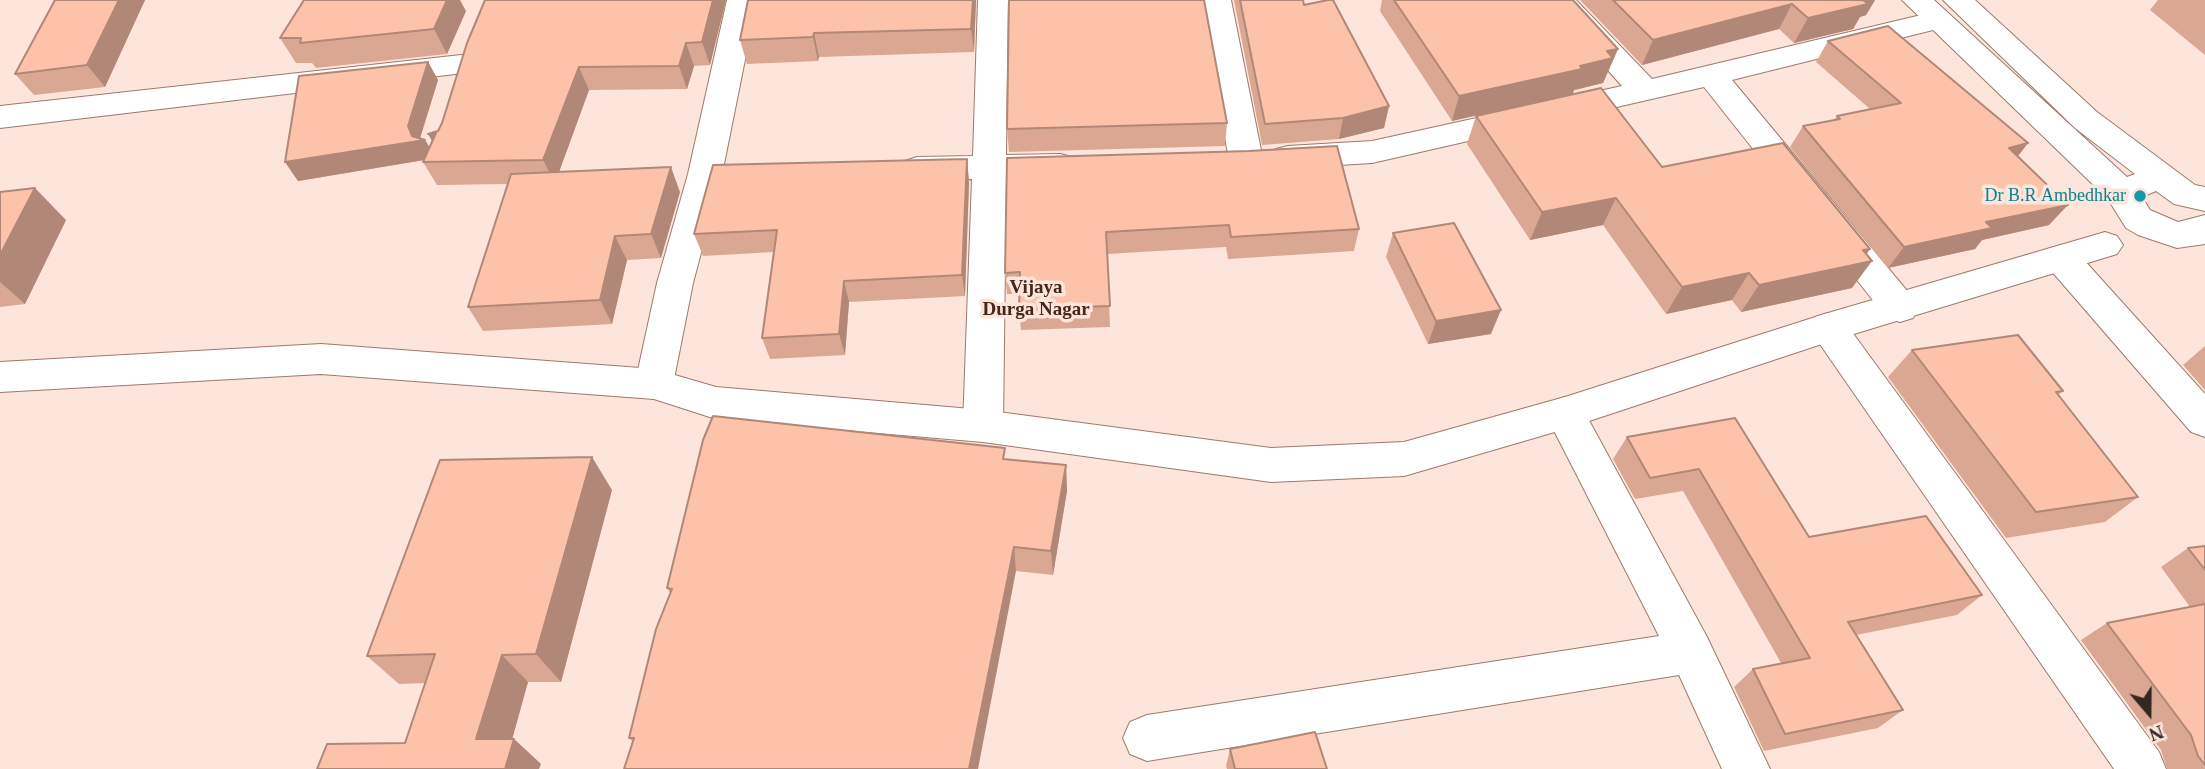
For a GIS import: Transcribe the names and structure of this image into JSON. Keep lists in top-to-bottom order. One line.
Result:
{"districts":["Vijaya Durga Nagar"],"places":["Dr B.R Ambedhkar"],"north":"bottom"}
